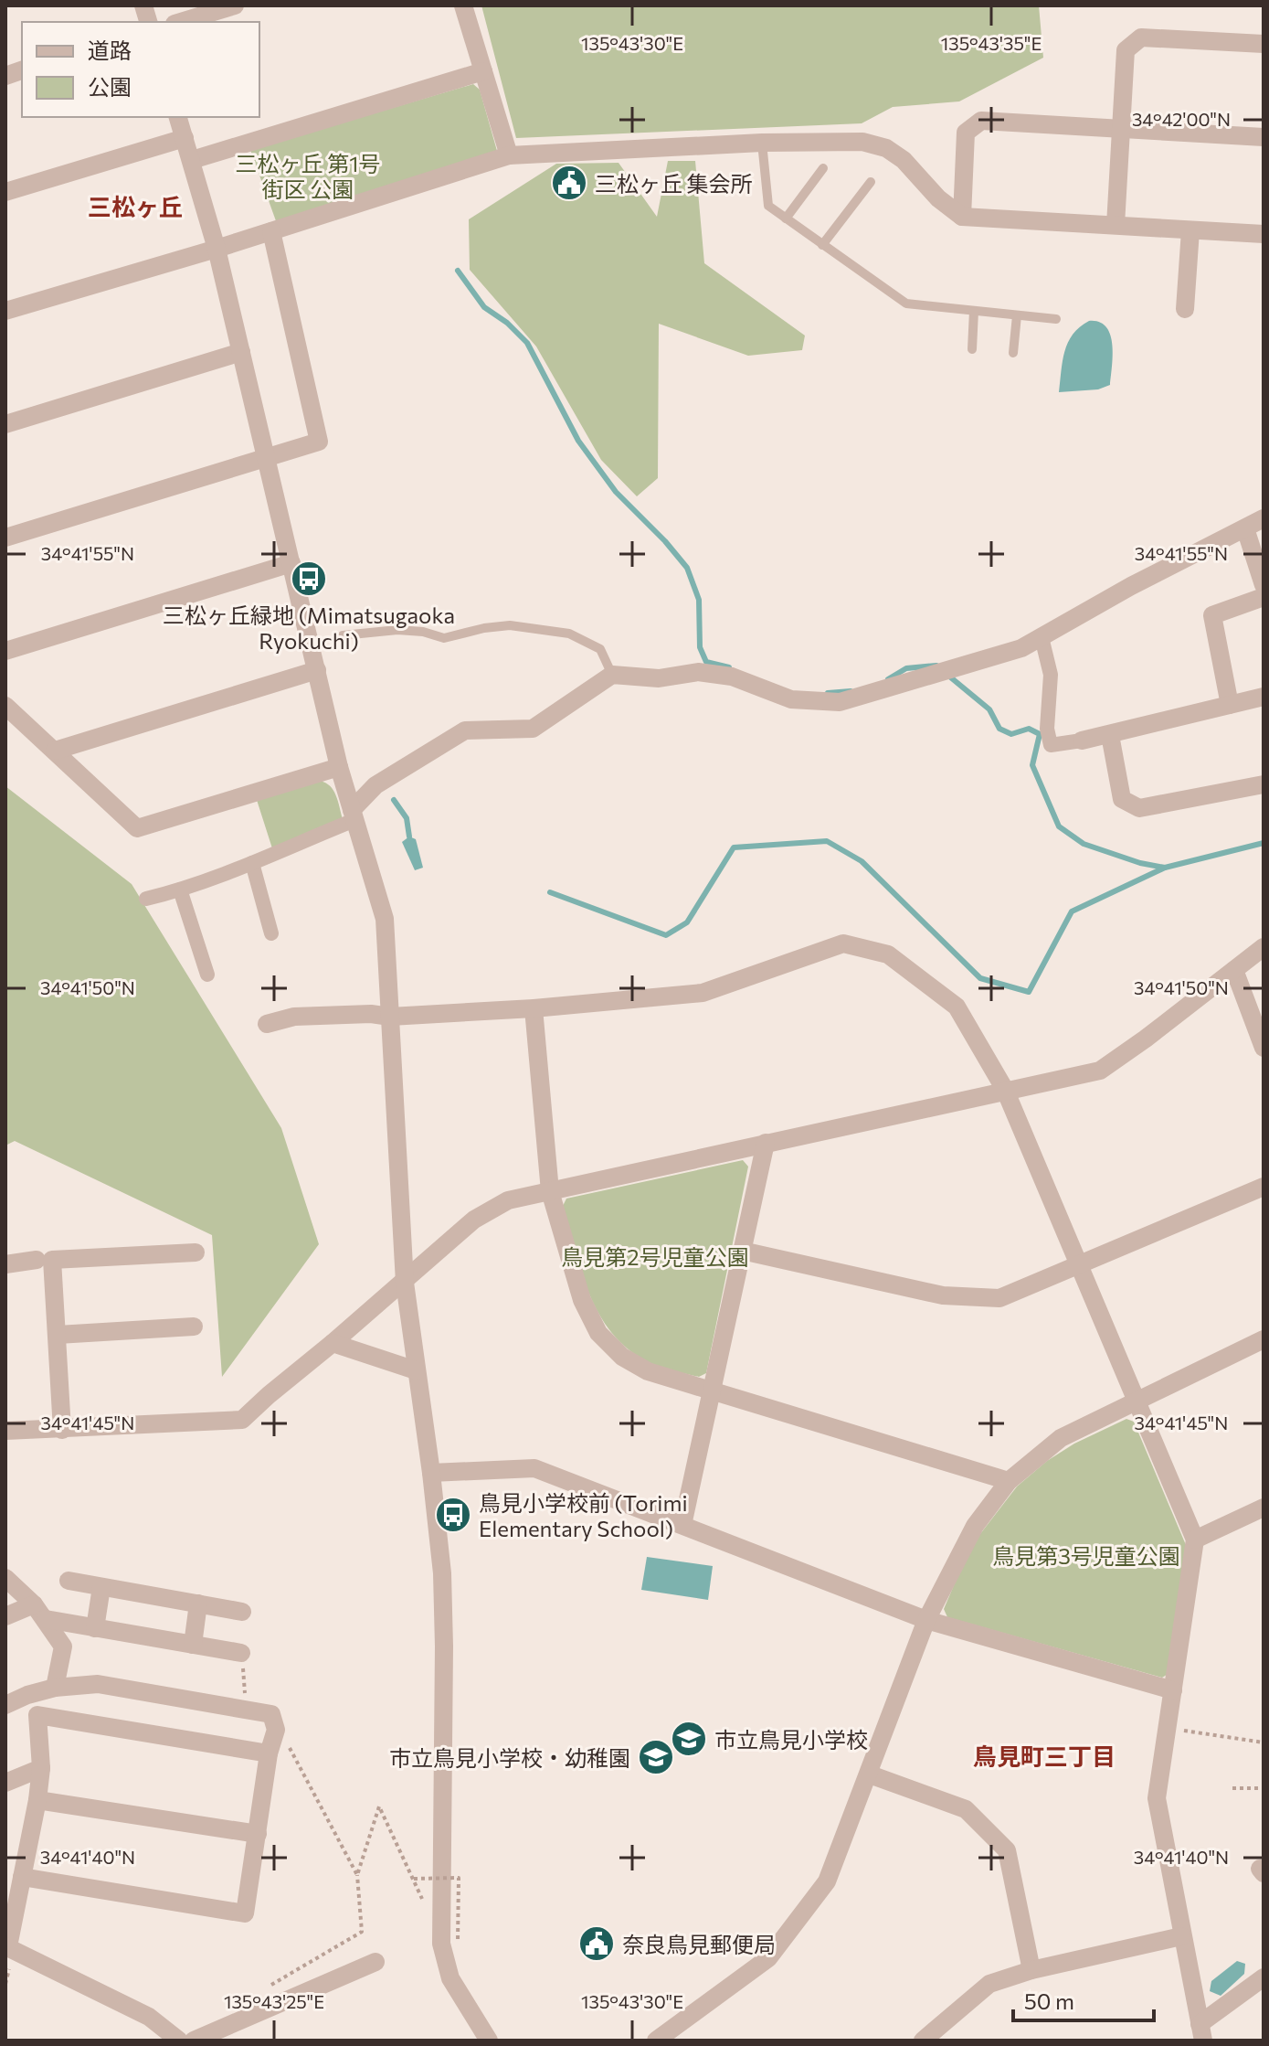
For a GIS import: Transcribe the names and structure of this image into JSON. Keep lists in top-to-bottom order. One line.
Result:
{"districts":["三松ヶ丘","鳥見町三丁目"],"parks":["三松ヶ丘 第1号 街区 公園","鳥見第2号児童公園","鳥見第3号児童公園"],"places":{"public building":["三松ヶ丘 集会所","奈良鳥見郵便局"],"bus stop":["三松ヶ丘緑地 (Mimatsugaoka Ryokuchi)","鳥見小学校前 (Torimi Elementary School)"],"school or university":["市立鳥見小学校","市立鳥見小学校・幼稚園"]},"legend":["道路","公園"],"scale_bar":"50 m","coordinates":["135°43'30\"E","135°43'35\"E","34°42'00\"N","34°41'55\"N","34°41'50\"N","34°41'45\"N","34°41'40\"N","135°43'25\"E"]}
